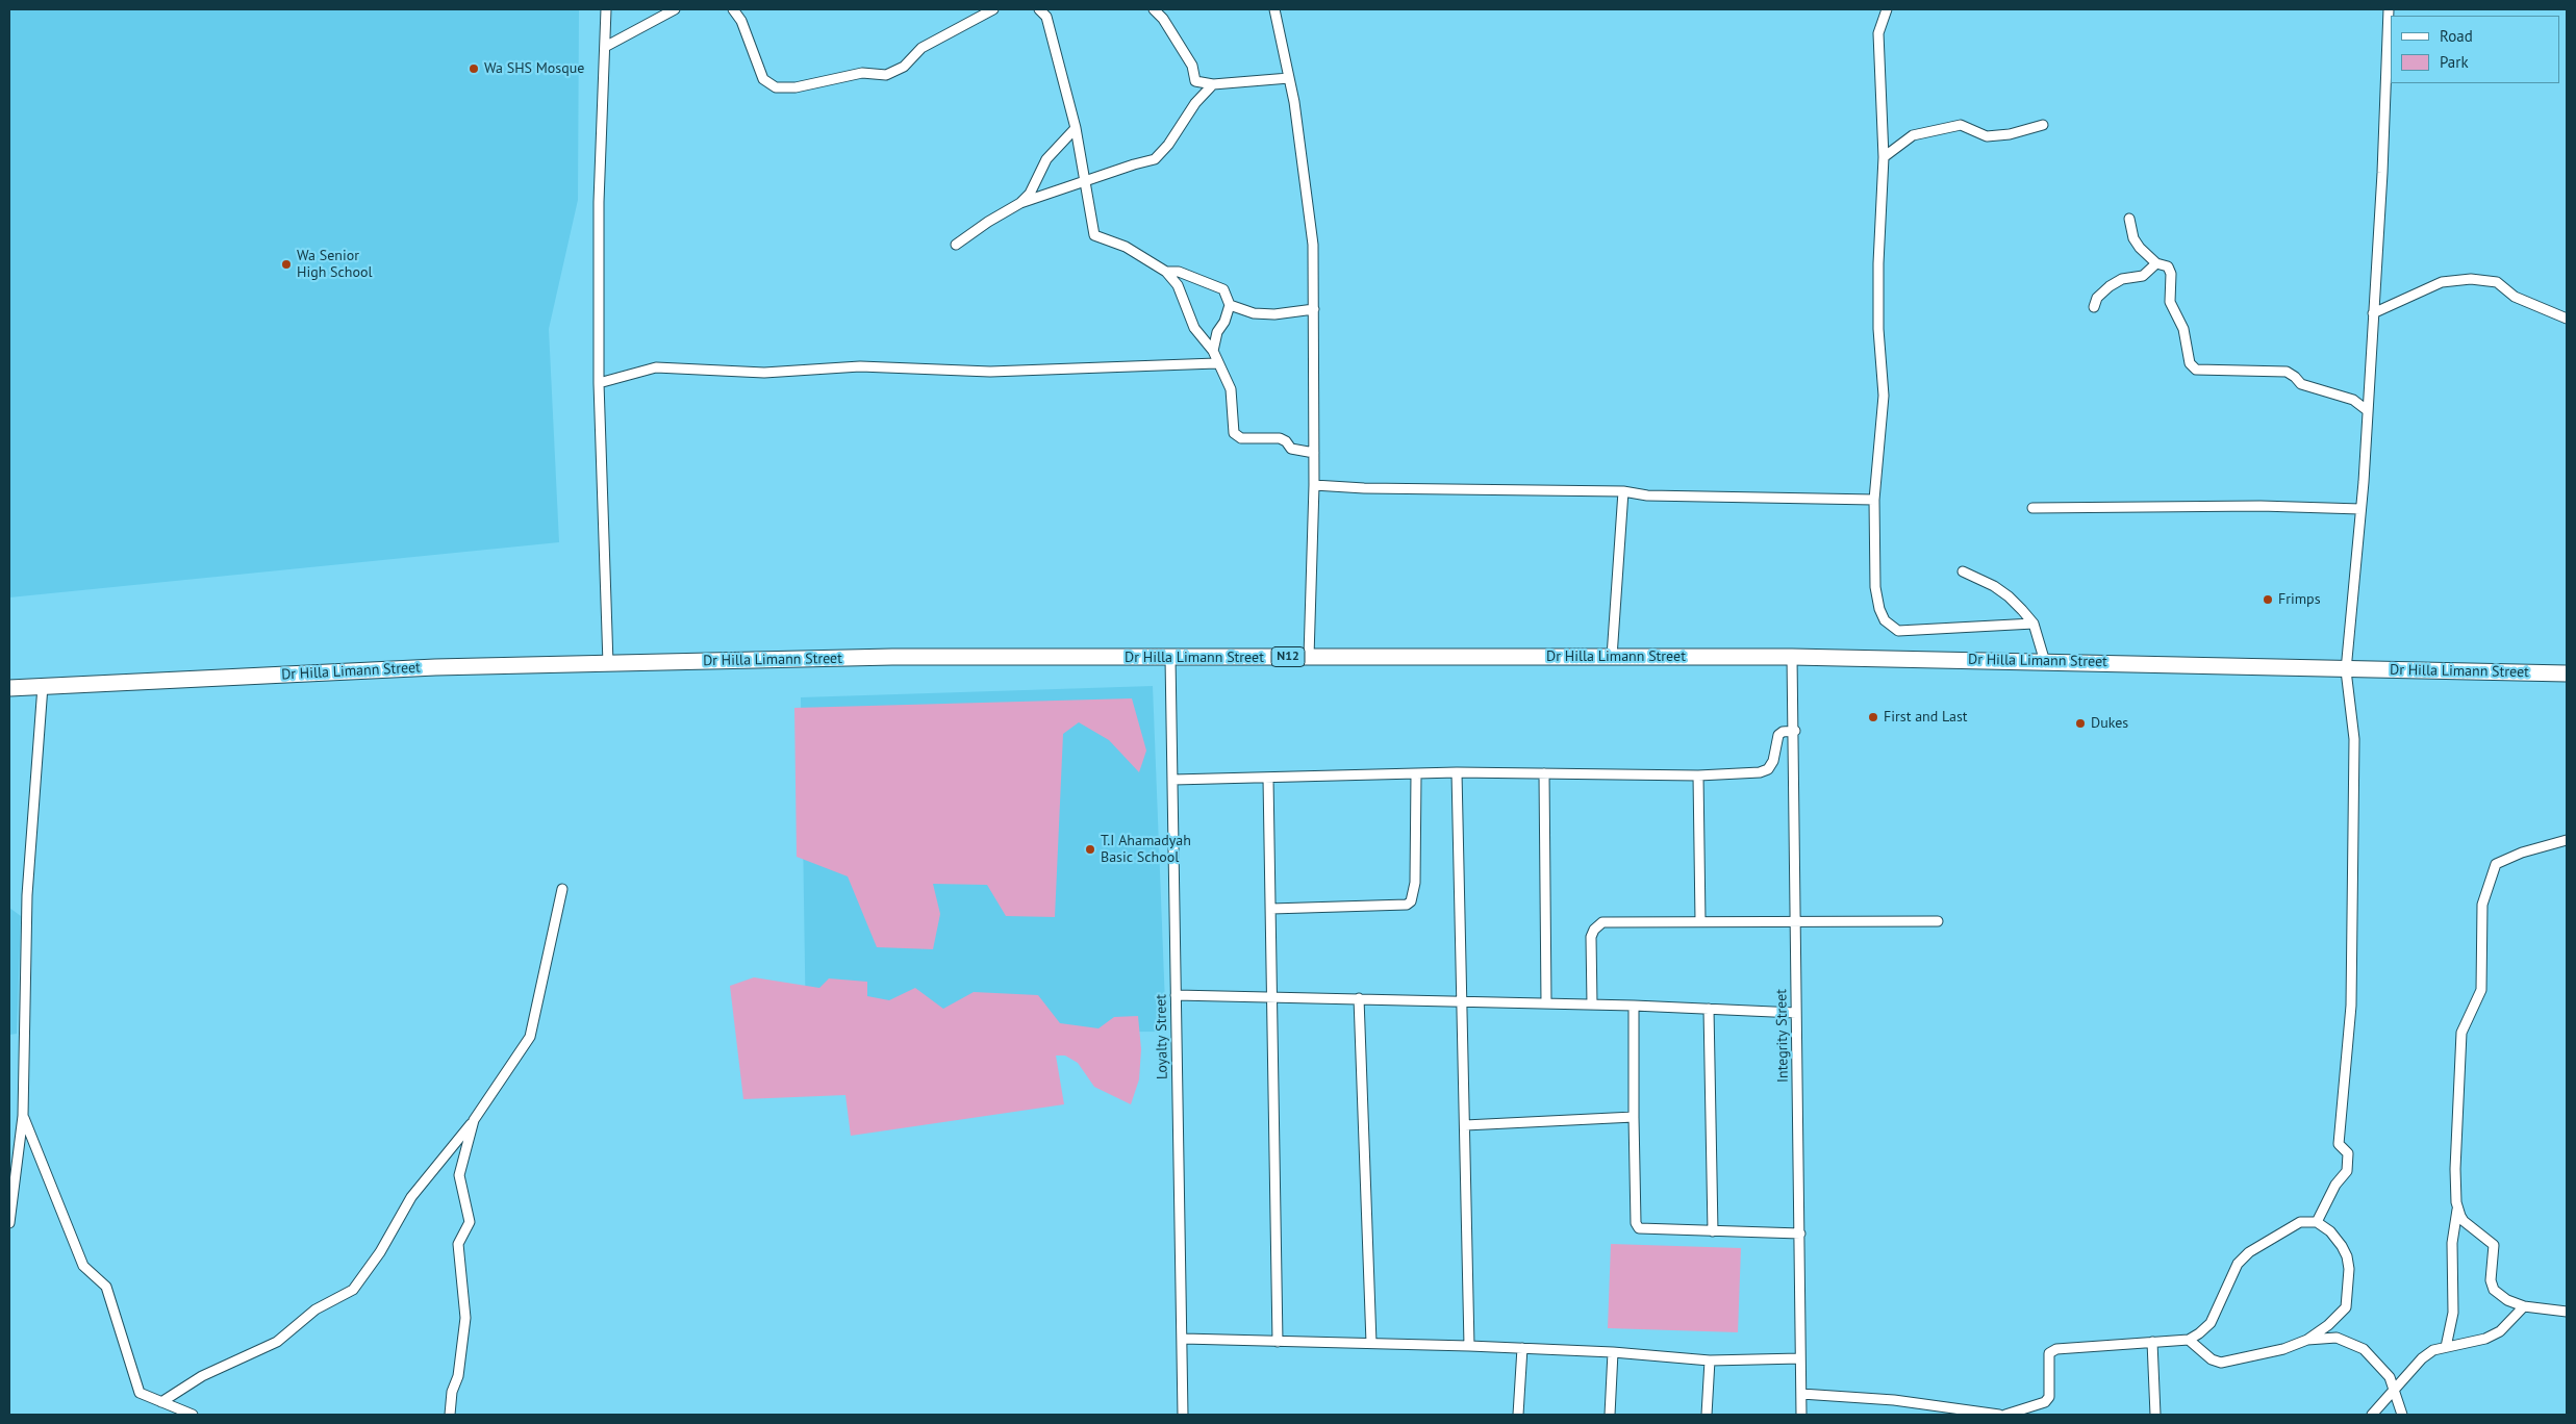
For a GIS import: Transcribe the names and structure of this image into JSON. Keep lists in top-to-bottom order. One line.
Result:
{"streets":{"highway":["N12","Dr Hilla Limann Street"],"street":["Integrity Street","Loyalty Street"]},"crossings":[["Dr Hilla Limann Street","Integrity Street"],["Dr Hilla Limann Street","Loyalty Street"]],"places":["Wa SHS Mosque","Wa Senior High School","Frimps","First and Last","Dukes","T.I Ahamadyah Basic School"],"legend":["Road","Park"]}
